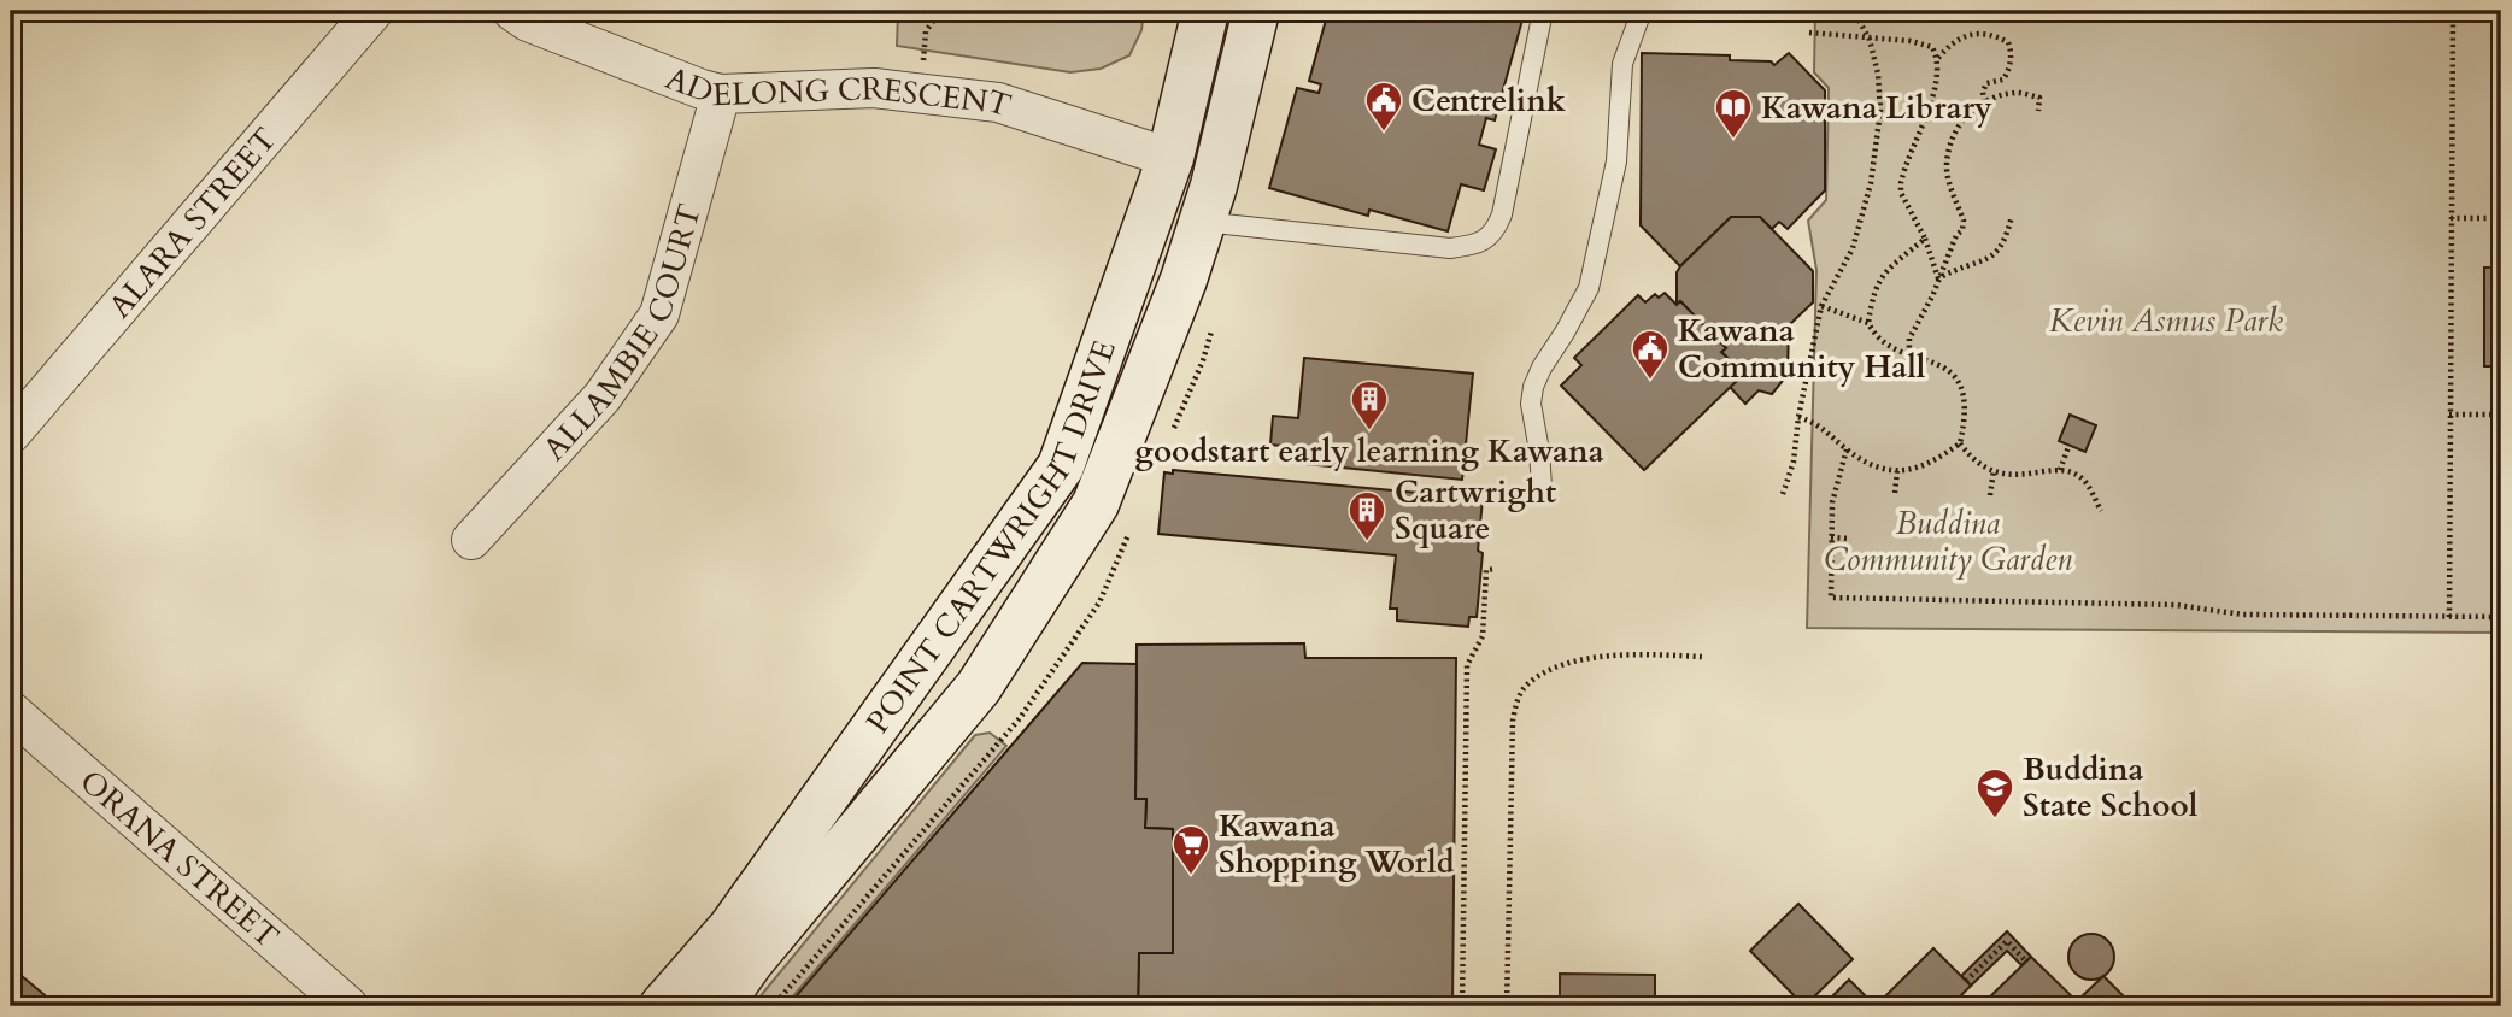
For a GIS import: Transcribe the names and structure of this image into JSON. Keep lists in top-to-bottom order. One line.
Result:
{"streets":{"main road":["POINT CARTWRIGHT DRIVE"],"street":["ADELONG CRESCENT","ALARA STREET","ALLAMBIE COURT","ORANA STREET"]},"crossings":[["ADELONG CRESCENT","ALLAMBIE COURT"],["ADELONG CRESCENT","POINT CARTWRIGHT DRIVE"]],"parks":["Kevin Asmus Park","Buddina Community Garden"],"places":{"public building":["Centrelink","Kawana Community Hall"],"library":["Kawana Library"],"building":["goodstart early learning Kawana","Cartwright Square"],"school or university":["Buddina State School"],"supermarket":["Kawana Shopping World"]}}
